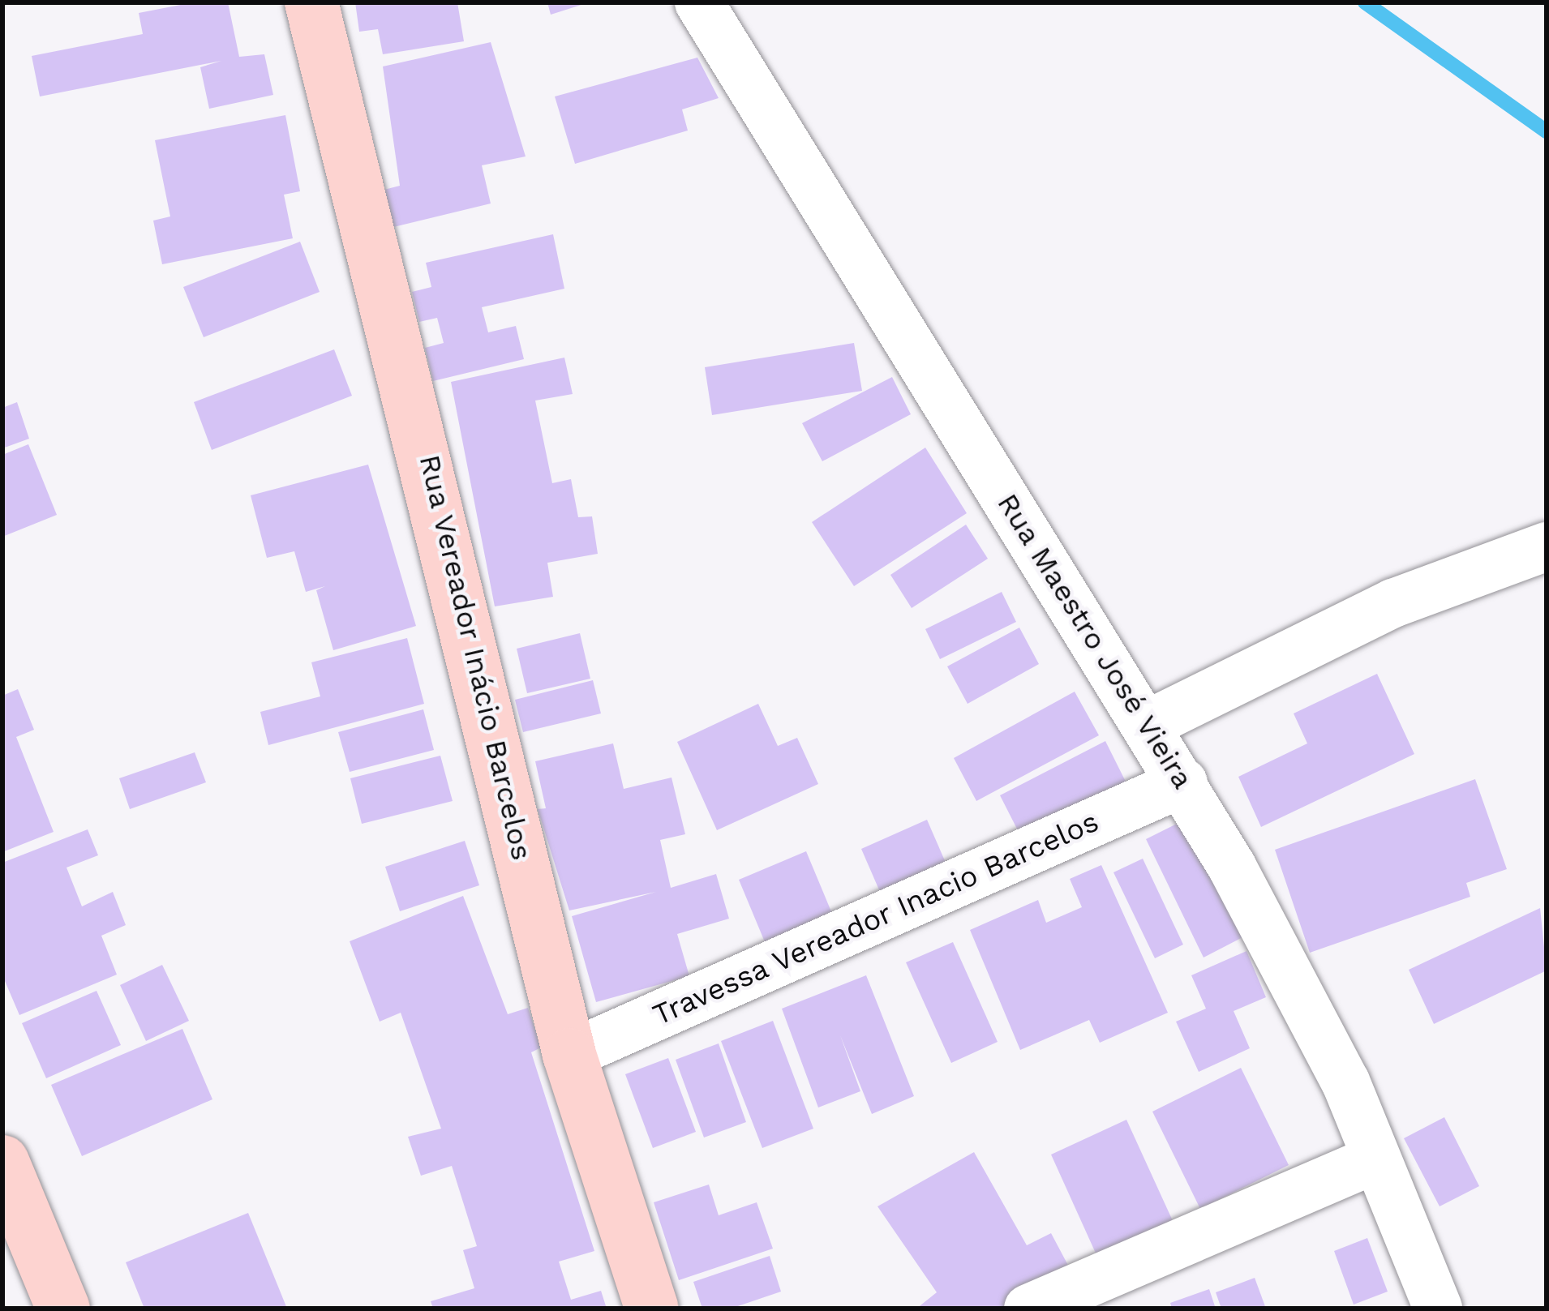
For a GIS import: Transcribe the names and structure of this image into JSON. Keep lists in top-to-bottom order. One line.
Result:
{"streets":{"street":["Rua Maestro José Vieira","Rua Vereador Inácio Barcelos","Travessa Vereador Inacio Barcelos"]},"crossings":[["Rua Maestro José Vieira","Travessa Vereador Inacio Barcelos"],["Rua Vereador Inácio Barcelos","Travessa Vereador Inacio Barcelos"]]}
